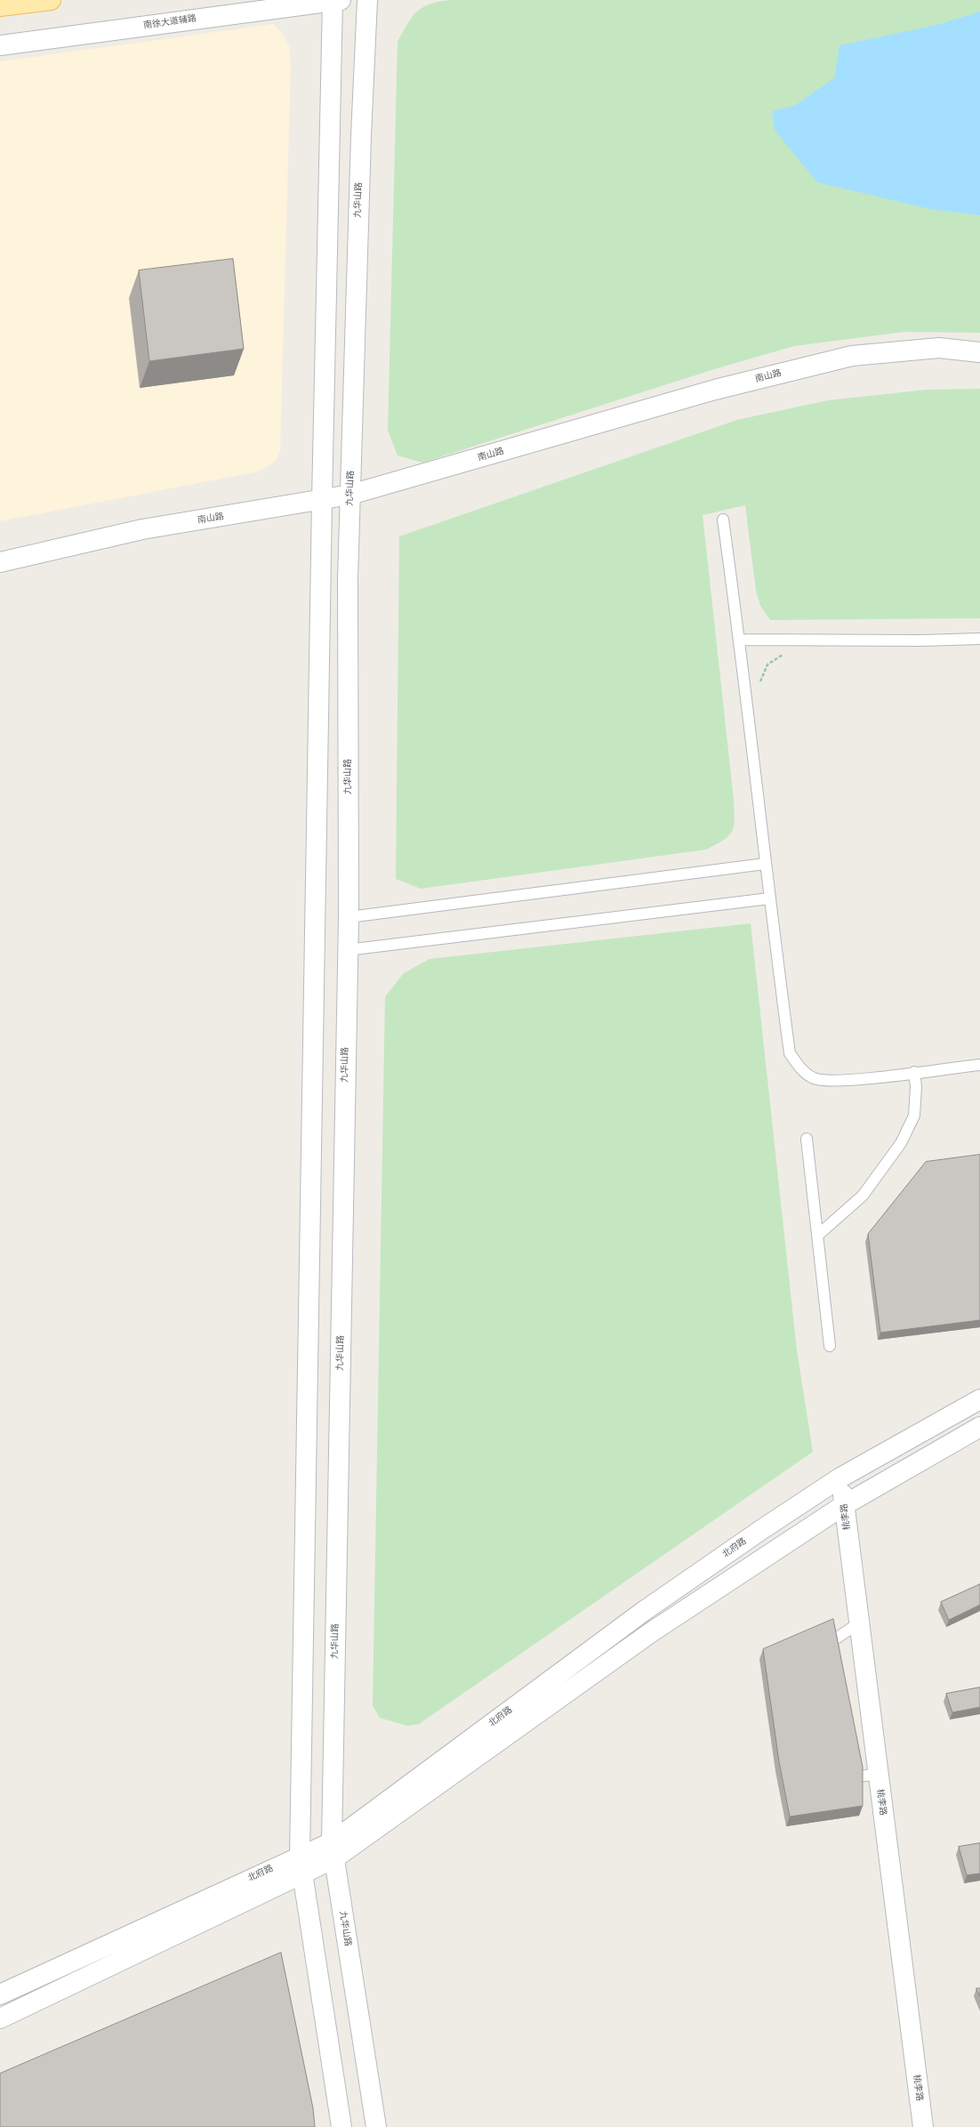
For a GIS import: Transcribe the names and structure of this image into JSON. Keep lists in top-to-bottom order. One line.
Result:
{"streets":{"main road":["南徐大道辅路","九华山路","南山路","桃李路","北府路"]},"crossings":[["九华山路","南山路"],["九华山路","北府路"],["桃李路","北府路"]]}
